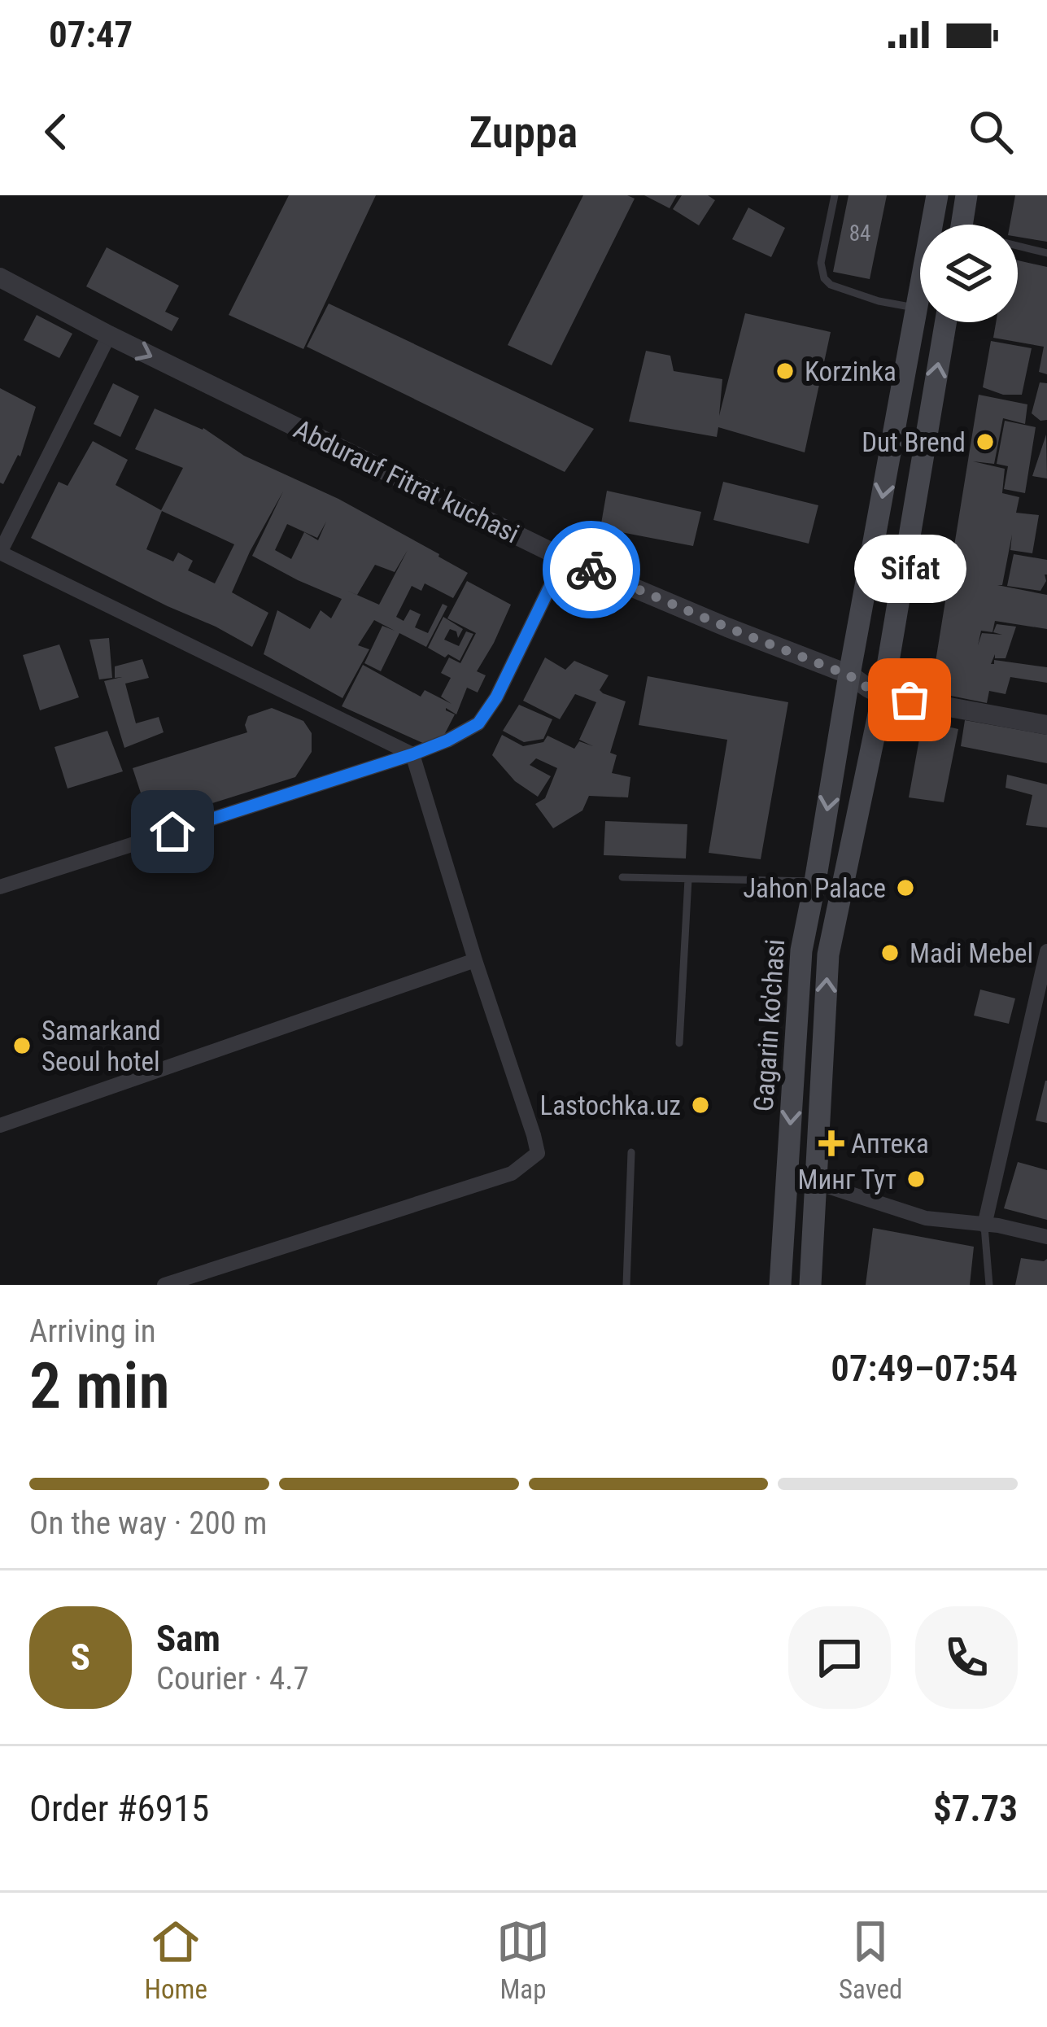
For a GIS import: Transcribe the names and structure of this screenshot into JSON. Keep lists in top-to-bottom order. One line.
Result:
{"streets":{"main road":["Gagarin ko'chasi"],"street":["Abdurauf Fitrat kuchasi"]},"crossings":[["Abdurauf Fitrat kuchasi","Gagarin ko'chasi"]],"one_way":["Abdurauf Fitrat kuchasi"],"places":{"other":["Korzinka","Dut Brend","Sifat","Jahon Palace","Madi Mebel","Samarkand Seoul hotel","Lastochka.uz","Минг Тут"],"health":["Аптека"]},"house_numbers":["84"],"page":{"status":"07:47","header":"Zuppa","bubble":"Sifat","heading":["2 min","Arriving in","07:49–07:54"],"panel":["Sam","Courier · 4.7","Order #6915","$7.73"],"bar":"On the way · 200 m","round":"S","tabs":["Home","Map","Saved"]}}
